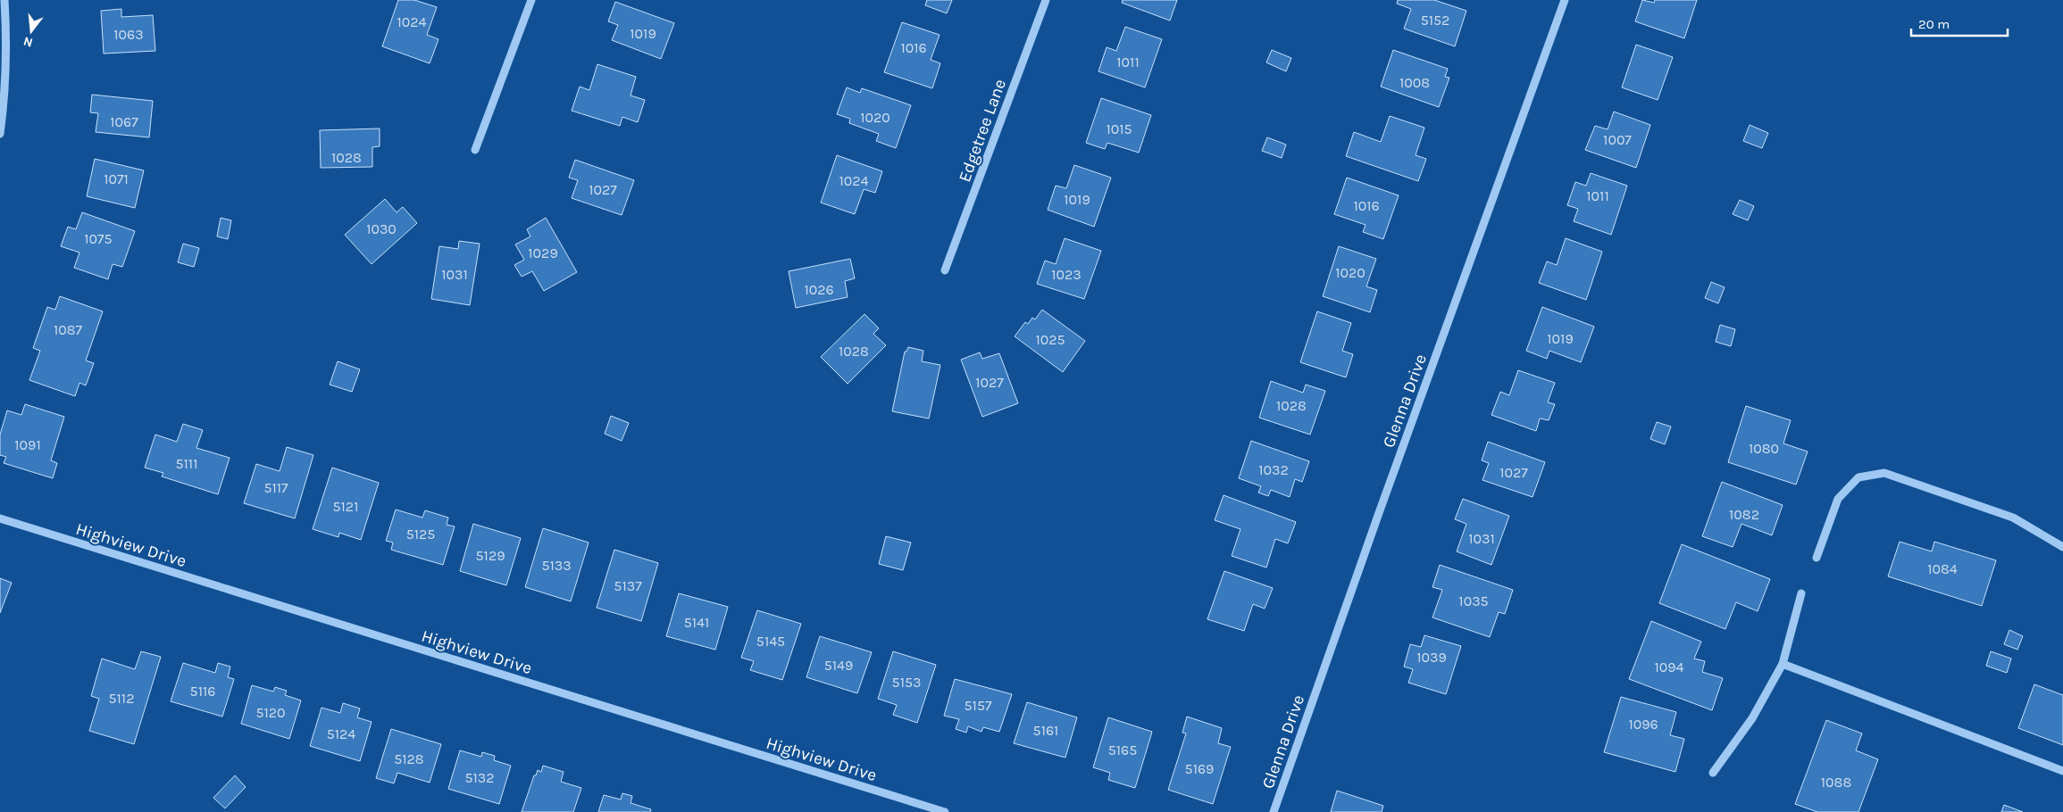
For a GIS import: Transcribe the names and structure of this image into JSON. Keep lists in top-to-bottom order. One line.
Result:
{"streets":{"street":["Edgetree Lane","Glenna Drive","Highview Drive"]},"house_numbers":["5152","1024","1019","1063","1016","1011","1008","1020","1067","1015","1007","1028","1071","1024","1027","1011","1019","1016","1030","1075","1029","1020","1031","1023","1026","1087","1019","1025","1028","1027","1028","1091","1080","5111","1032","1027","5117","5121","1082","5125","1031","5129","5133","1084","5137","1035","5141","5145","1039","5149","1094","5153","5116","5112","5157","5120","1096","5161","5124","5165","5128","5169","5132","1088"],"scale_bar":"20 m","north":"bottom"}
